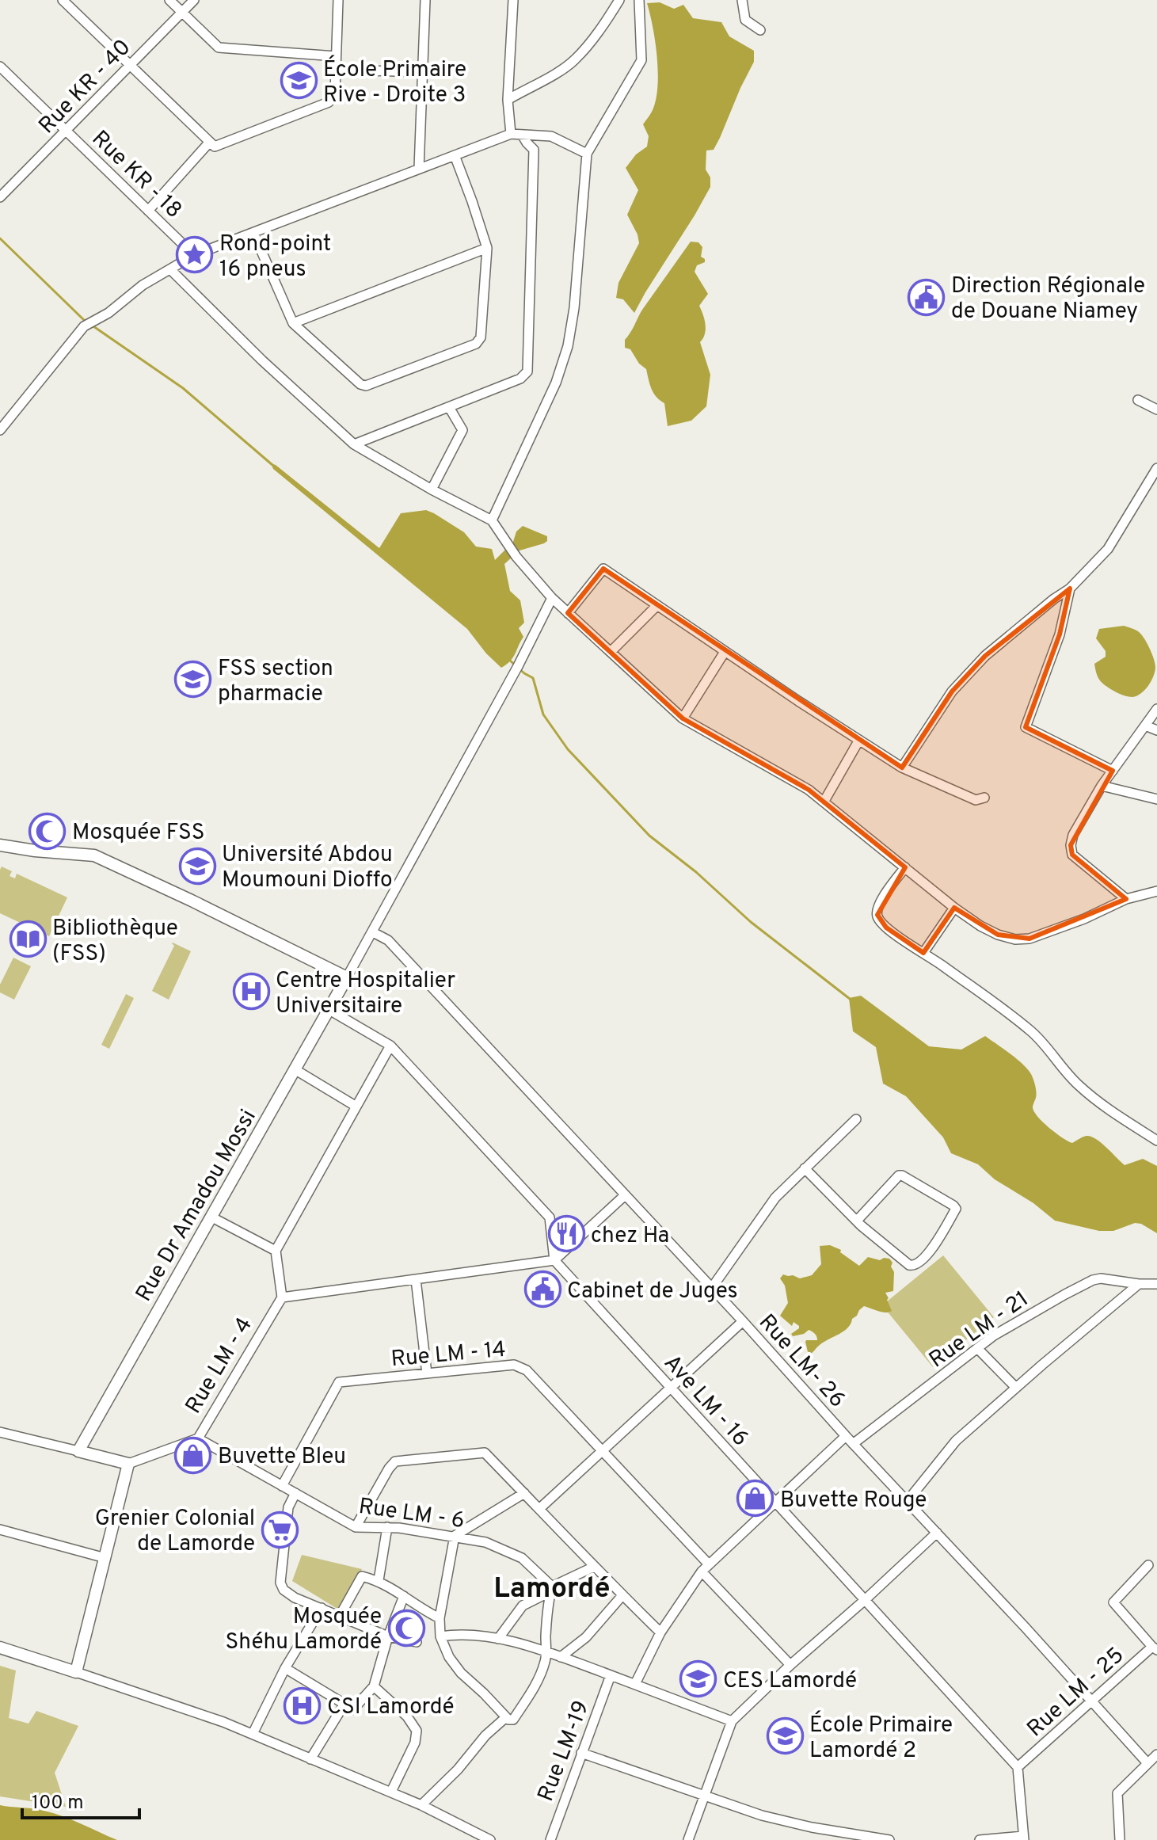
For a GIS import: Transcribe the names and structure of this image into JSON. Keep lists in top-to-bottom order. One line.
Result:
{"streets":{"street":["Rue KR - 40","Rue KR - 18","Rue Dr Amadou Mossi","Rue LM - 21","Rue LM - 14","Rue LM- 26","Rue LM - 4","Ave LM - 16","Rue LM - 6","Rue LM - 25","Rue LM-19"]},"crossings":[["Rue KR - 40","Rue KR - 18"],["Rue LM - 21","Rue LM- 26"],["Rue LM - 14","Rue LM - 6"],["Rue LM- 26","Rue LM - 25"],["Rue LM - 4","Rue LM - 6"],["Ave LM - 16","Rue LM - 25"]],"districts":["Lamordé"],"places":{"school or university":["École Primaire Rive - Droite 3","FSS section pharmacie","Université Abdou Moumouni Dioffo","CES Lamordé","École Primaire Lamordé 2"],"place":["Rond-point 16 pneus"],"public building":["Direction Régionale de Douane Niamey","Cabinet de Juges"],"mosque":["Mosquée FSS","Mosquée Shéhu Lamordé"],"library":["Bibliothèque (FSS)"],"hospital":["Centre Hospitalier Universitaire","CSI Lamordé"],"restaurant":["chez Ha"],"shop":["Buvette Bleu","Buvette Rouge"],"supermarket":["Grenier Colonial de Lamorde"]},"scale_bar":"100 m"}
